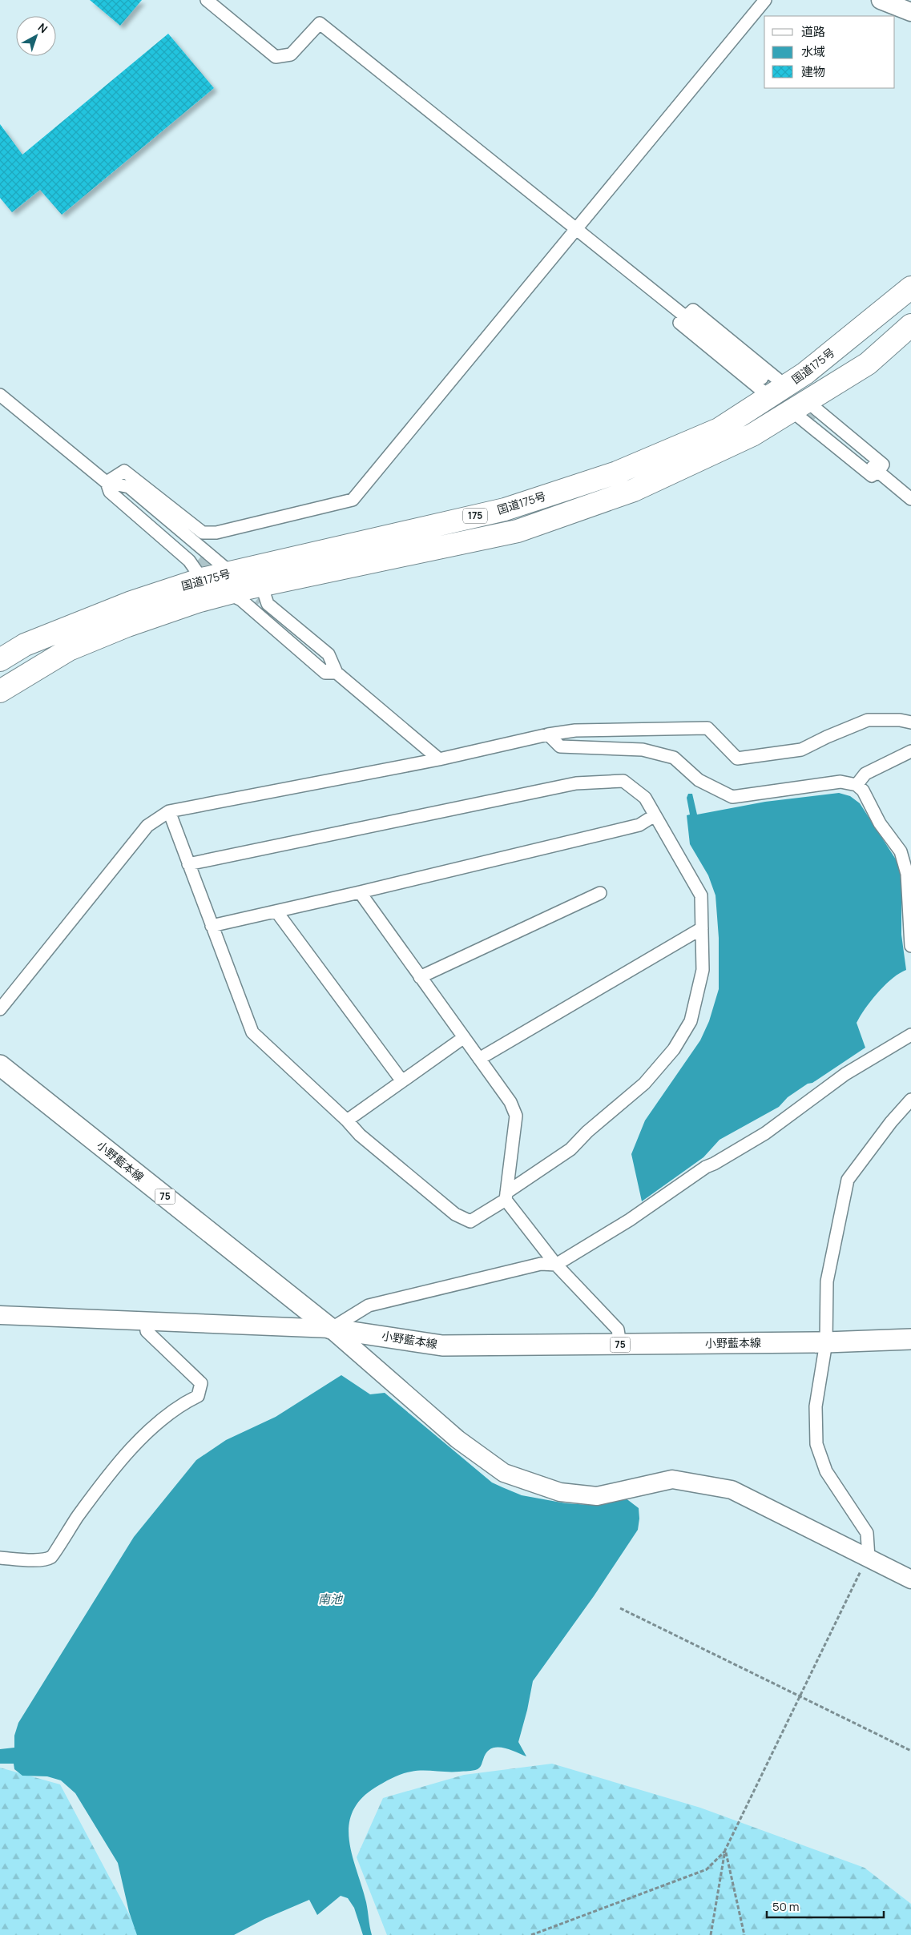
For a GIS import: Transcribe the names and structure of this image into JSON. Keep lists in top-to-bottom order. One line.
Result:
{"streets":{"highway":["国道175号","175"],"main road":["小野藍本線","75"]},"water":["南池"],"legend":["道路","水域","建物"],"scale_bar":"50 m","north":"top right"}
